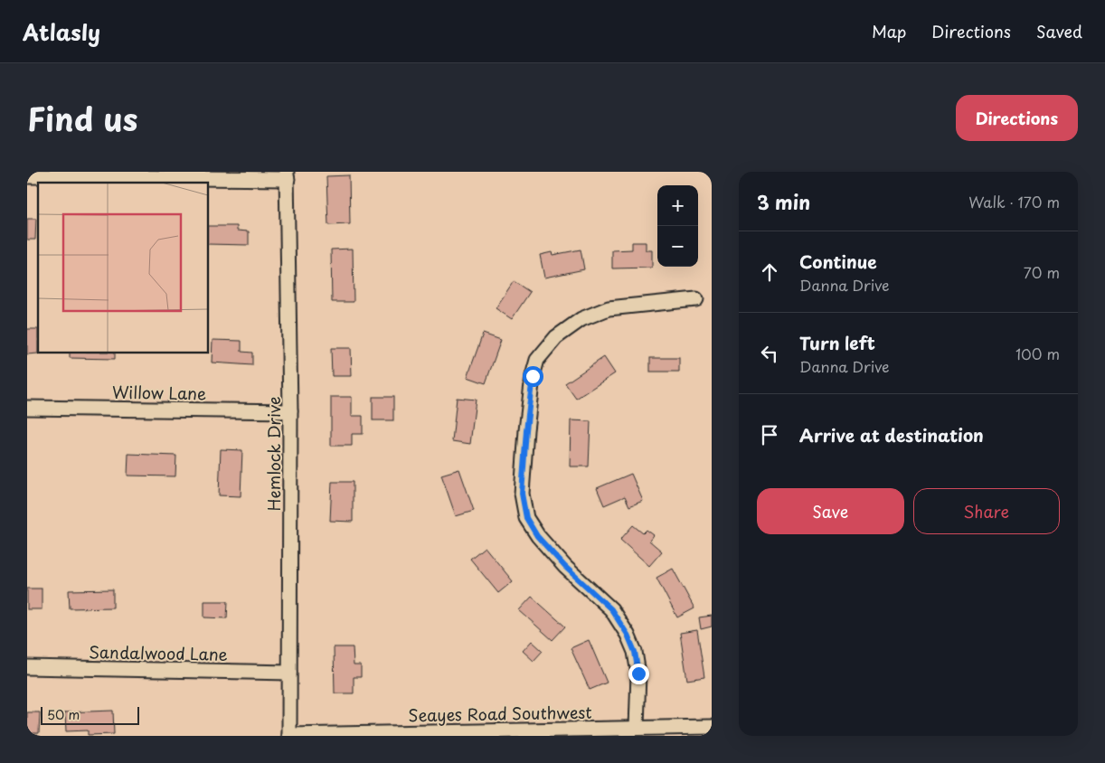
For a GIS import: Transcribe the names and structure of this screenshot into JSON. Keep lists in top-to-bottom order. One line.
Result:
{"streets":{"street":["Willow Lane","Hemlock Drive","Sandalwood Lane","Seayes Road Southwest"]},"crossings":[["Willow Lane","Hemlock Drive"],["Hemlock Drive","Sandalwood Lane"],["Hemlock Drive","Seayes Road Southwest"]],"scale_bar":"50 m","page":{"header":"Atlasly","nav":["Map","Directions","Saved"],"title":"Find us","buttons":["Directions",["Save","Share"]],"heading":["3 min","Walk · 170 m"],"map_buttons":["+","−"],"list":[["Continue","Danna Drive","70 m"],["Turn left","Danna Drive","100 m"],"Arrive at destination"],"scale":"50 m"}}
